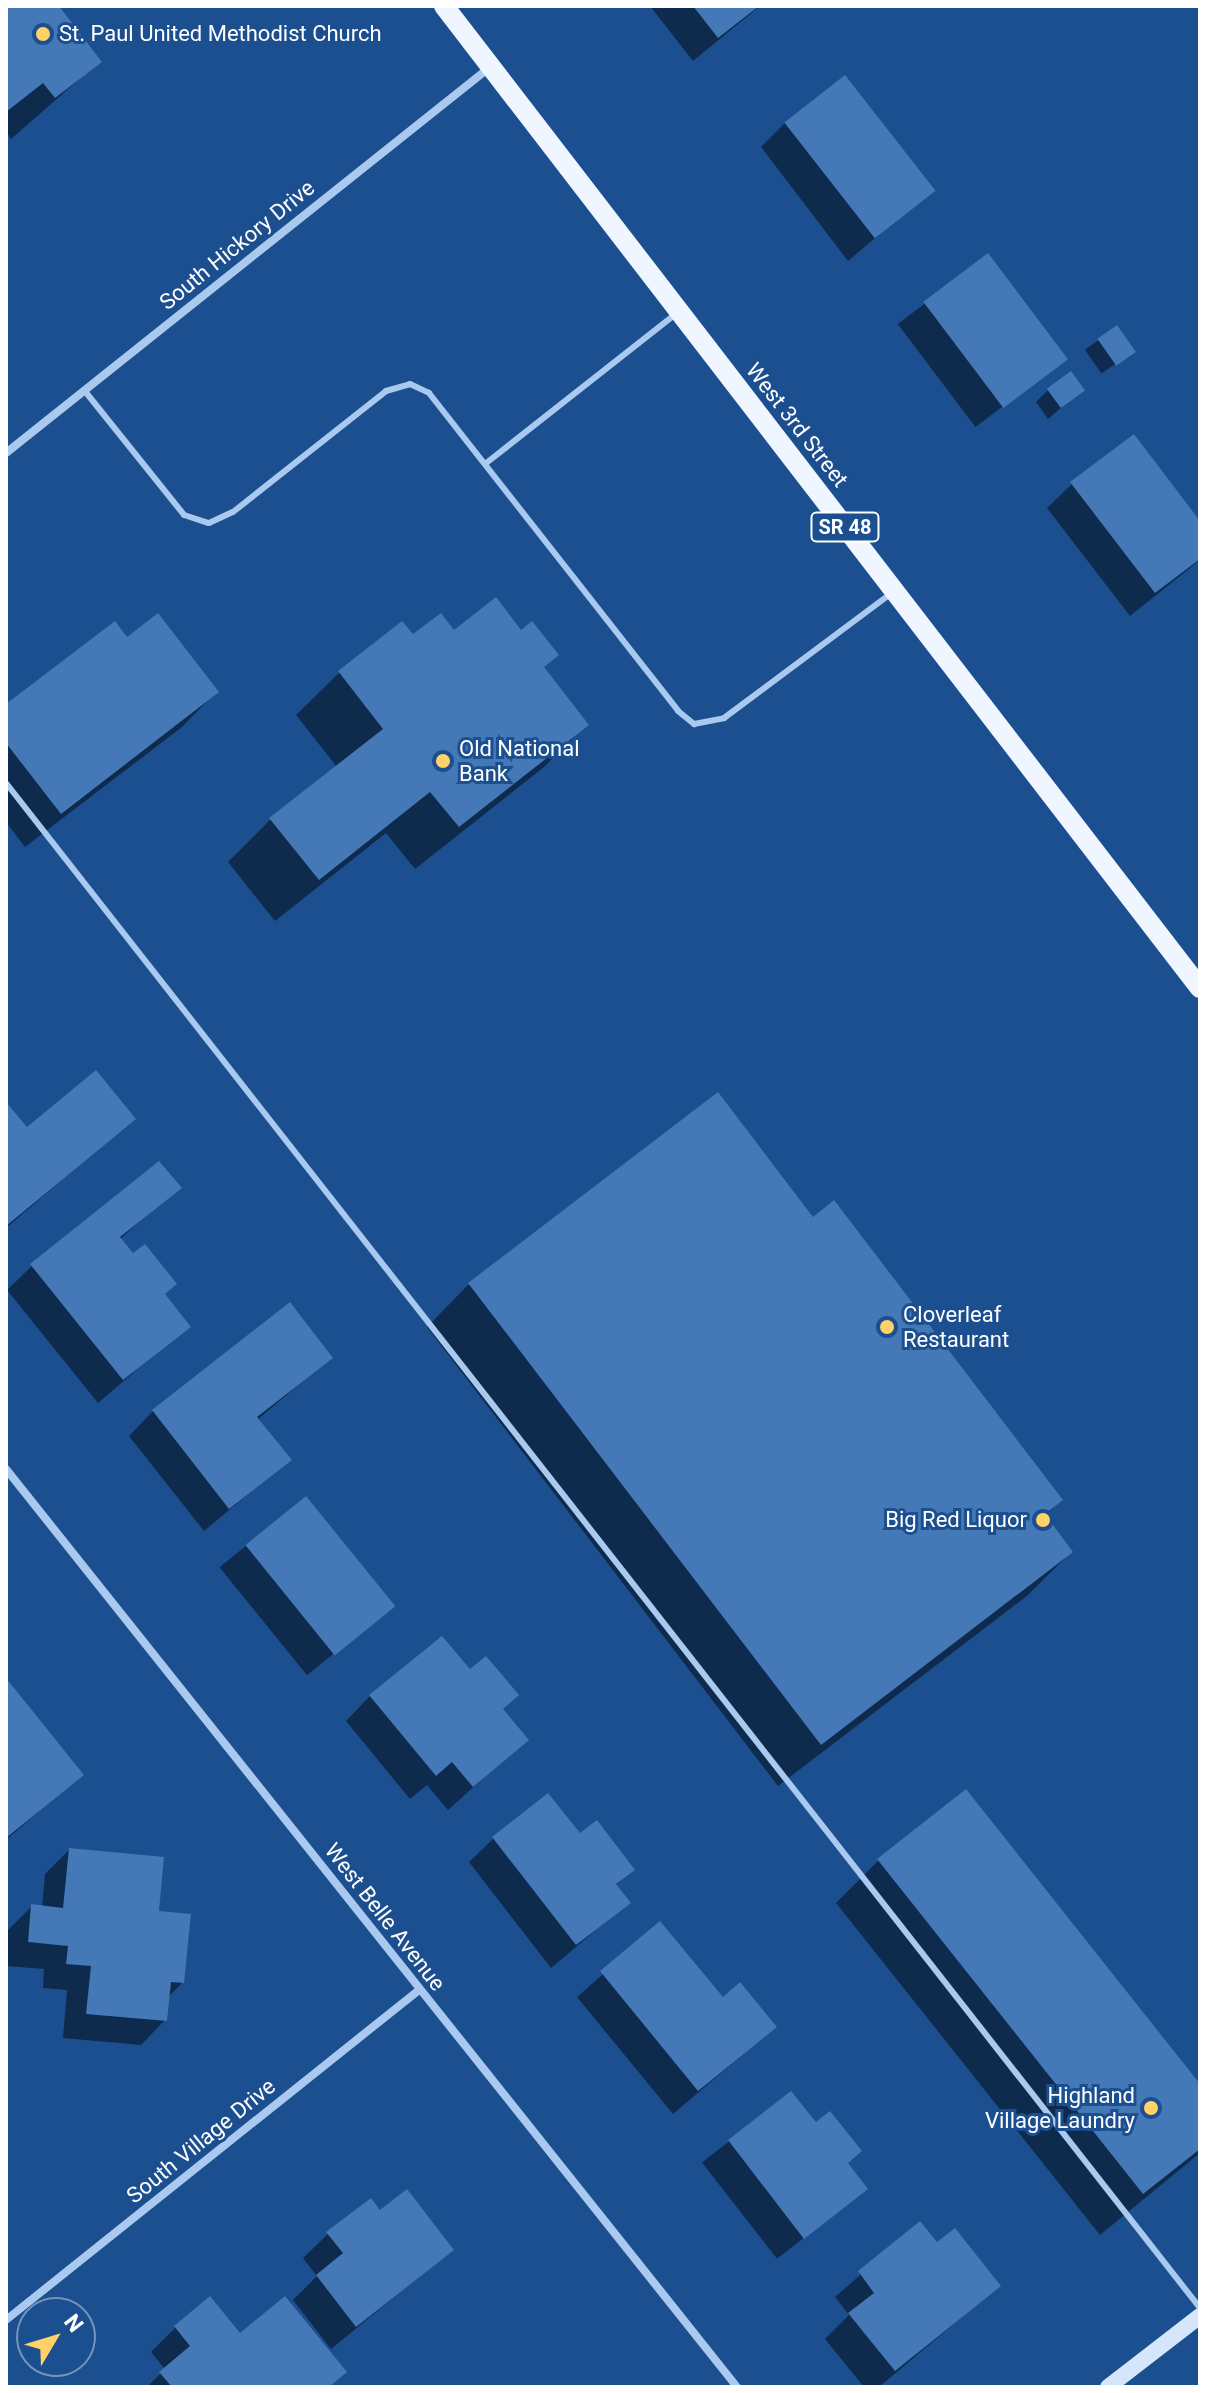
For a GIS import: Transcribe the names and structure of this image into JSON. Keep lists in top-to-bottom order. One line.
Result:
{"streets":{"main road":["West 3rd Street","SR 48"],"street":["South Hickory Drive","West Belle Avenue","South Village Drive"]},"crossings":[["South Hickory Drive","West 3rd Street"],["West Belle Avenue","South Village Drive"]],"places":["St. Paul United Methodist Church","Old National Bank","Cloverleaf Restaurant","Big Red Liquor","Highland Village Laundry"],"north":"top right"}
